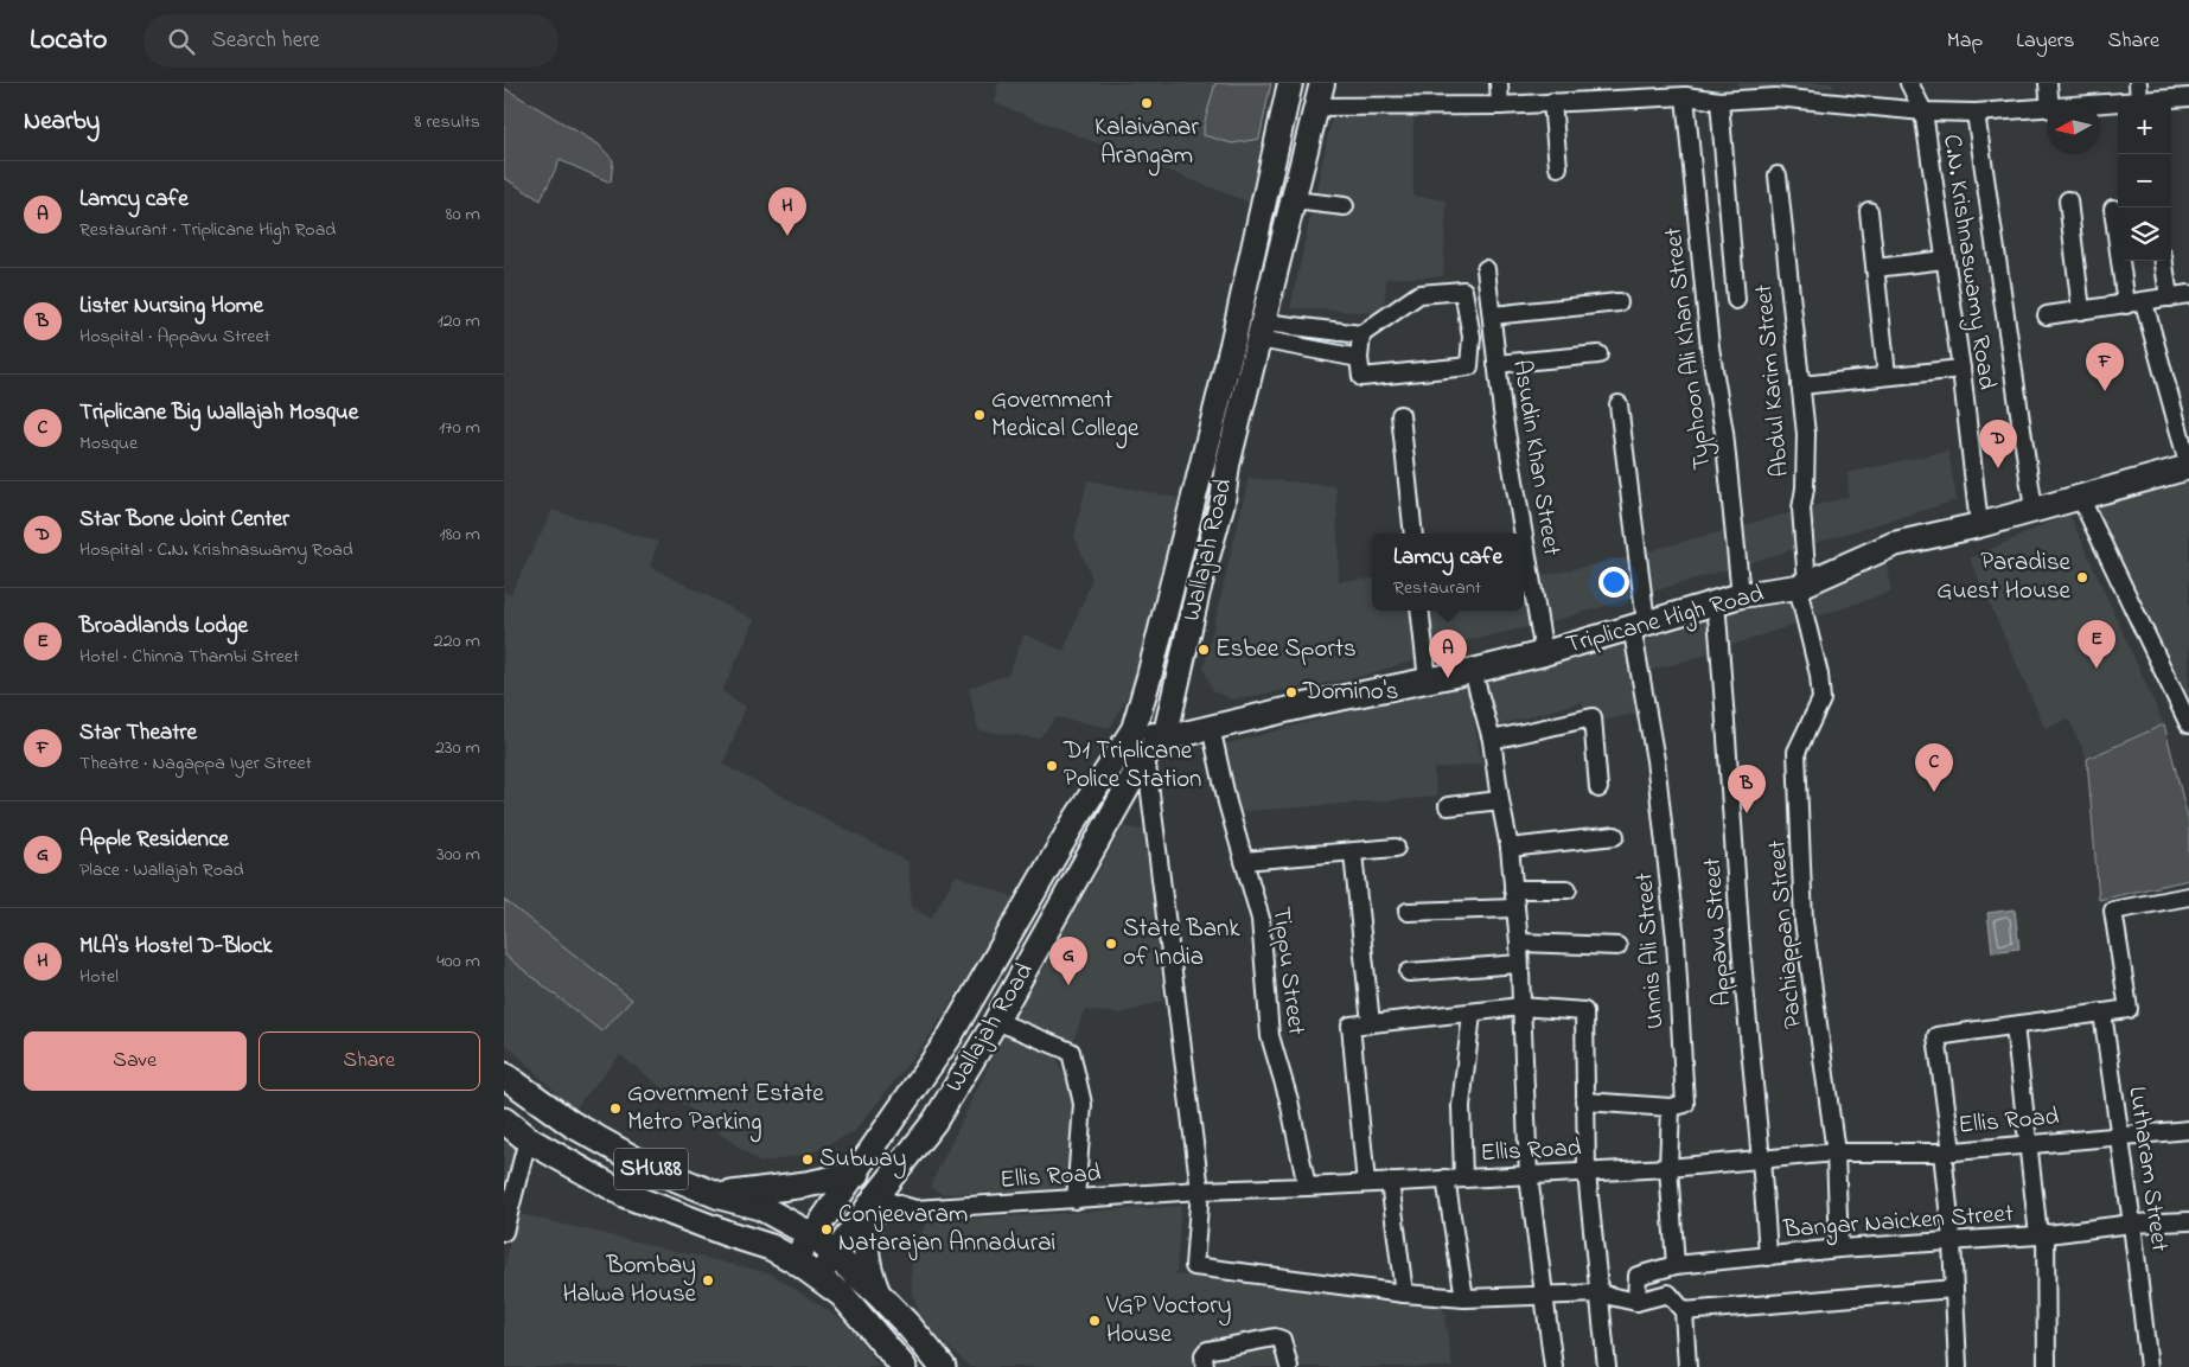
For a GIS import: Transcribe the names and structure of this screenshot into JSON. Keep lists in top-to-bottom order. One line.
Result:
{"streets":{"main road":["Wallajah Road","Triplicane High Road","SHU88"],"street":["C.N. Krishnaswamy Road","Typhoon Ali Khan Street","Abdul Karim Street","Asudin Khan Street","Appavu Street","Pachiappan Street","Unnis Ali Street","Tippu Street","Ellis Road","Lutharam Street","Bangar Naicken Street"]},"crossings":[["C.N. Krishnaswamy Road","Triplicane High Road"],["Typhoon Ali Khan Street","Triplicane High Road"],["Abdul Karim Street","Triplicane High Road"],["Abdul Karim Street","Pachiappan Street"],["Asudin Khan Street","Triplicane High Road"],["Wallajah Road","Triplicane High Road"],["Wallajah Road","Ellis Road"],["Wallajah Road","SHU88"],["Triplicane High Road","Appavu Street"],["Triplicane High Road","Pachiappan Street"],["Triplicane High Road","Unnis Ali Street"],["Triplicane High Road","Tippu Street"],["Appavu Street","Ellis Road"],["Appavu Street","Bangar Naicken Street"],["Pachiappan Street","Ellis Road"],["Pachiappan Street","Bangar Naicken Street"],["Tippu Street","Ellis Road"],["Ellis Road","Lutharam Street"],["Lutharam Street","Bangar Naicken Street"]],"places":["Kalaivanar Arangam","Government Medical College","Paradise Guest House","Esbee Sports","Domino's","D1 Triplicane Police Station","State Bank of India","Government Estate Metro Parking","Subway","Conjeevaram Natarajan Annadurai","Bombay Halwa House","VGP Voctory House"],"north":"left","page":{"header":"Locato","search":"Search here","nav":["Map","Layers","Share"],"heading":["Nearby","8 results"],"map_buttons":["+","−"],"list":[{"mark":"A","name":"Lamcy cafe","note":"Restaurant · Triplicane High Road","value":"80 m"},{"mark":"B","name":"Lister Nursing Home","note":"Hospital · Appavu Street","value":"120 m"},{"mark":"C","name":"Triplicane Big Wallajah Mosque","note":"Mosque","value":"170 m"},{"mark":"D","name":"Star Bone Joint Center","note":"Hospital · C.N. Krishnaswamy Road","value":"180 m"},{"mark":"E","name":"Broadlands Lodge","note":"Hotel · Chinna Thambi Street","value":"220 m"},{"mark":"F","name":"Star Theatre","note":"Theatre · Nagappa Iyer Street","value":"230 m"},{"mark":"G","name":"Apple Residence","note":"Place · Wallajah Road","value":"300 m"},{"mark":"H","name":"MLA's Hostel D-Block","note":"Hotel","value":"400 m"}],"pins":["H","F","D","E","A","C","B","G"],"popup":["Lamcy cafe","Restaurant"],"buttons":["Save","Share"]}}
